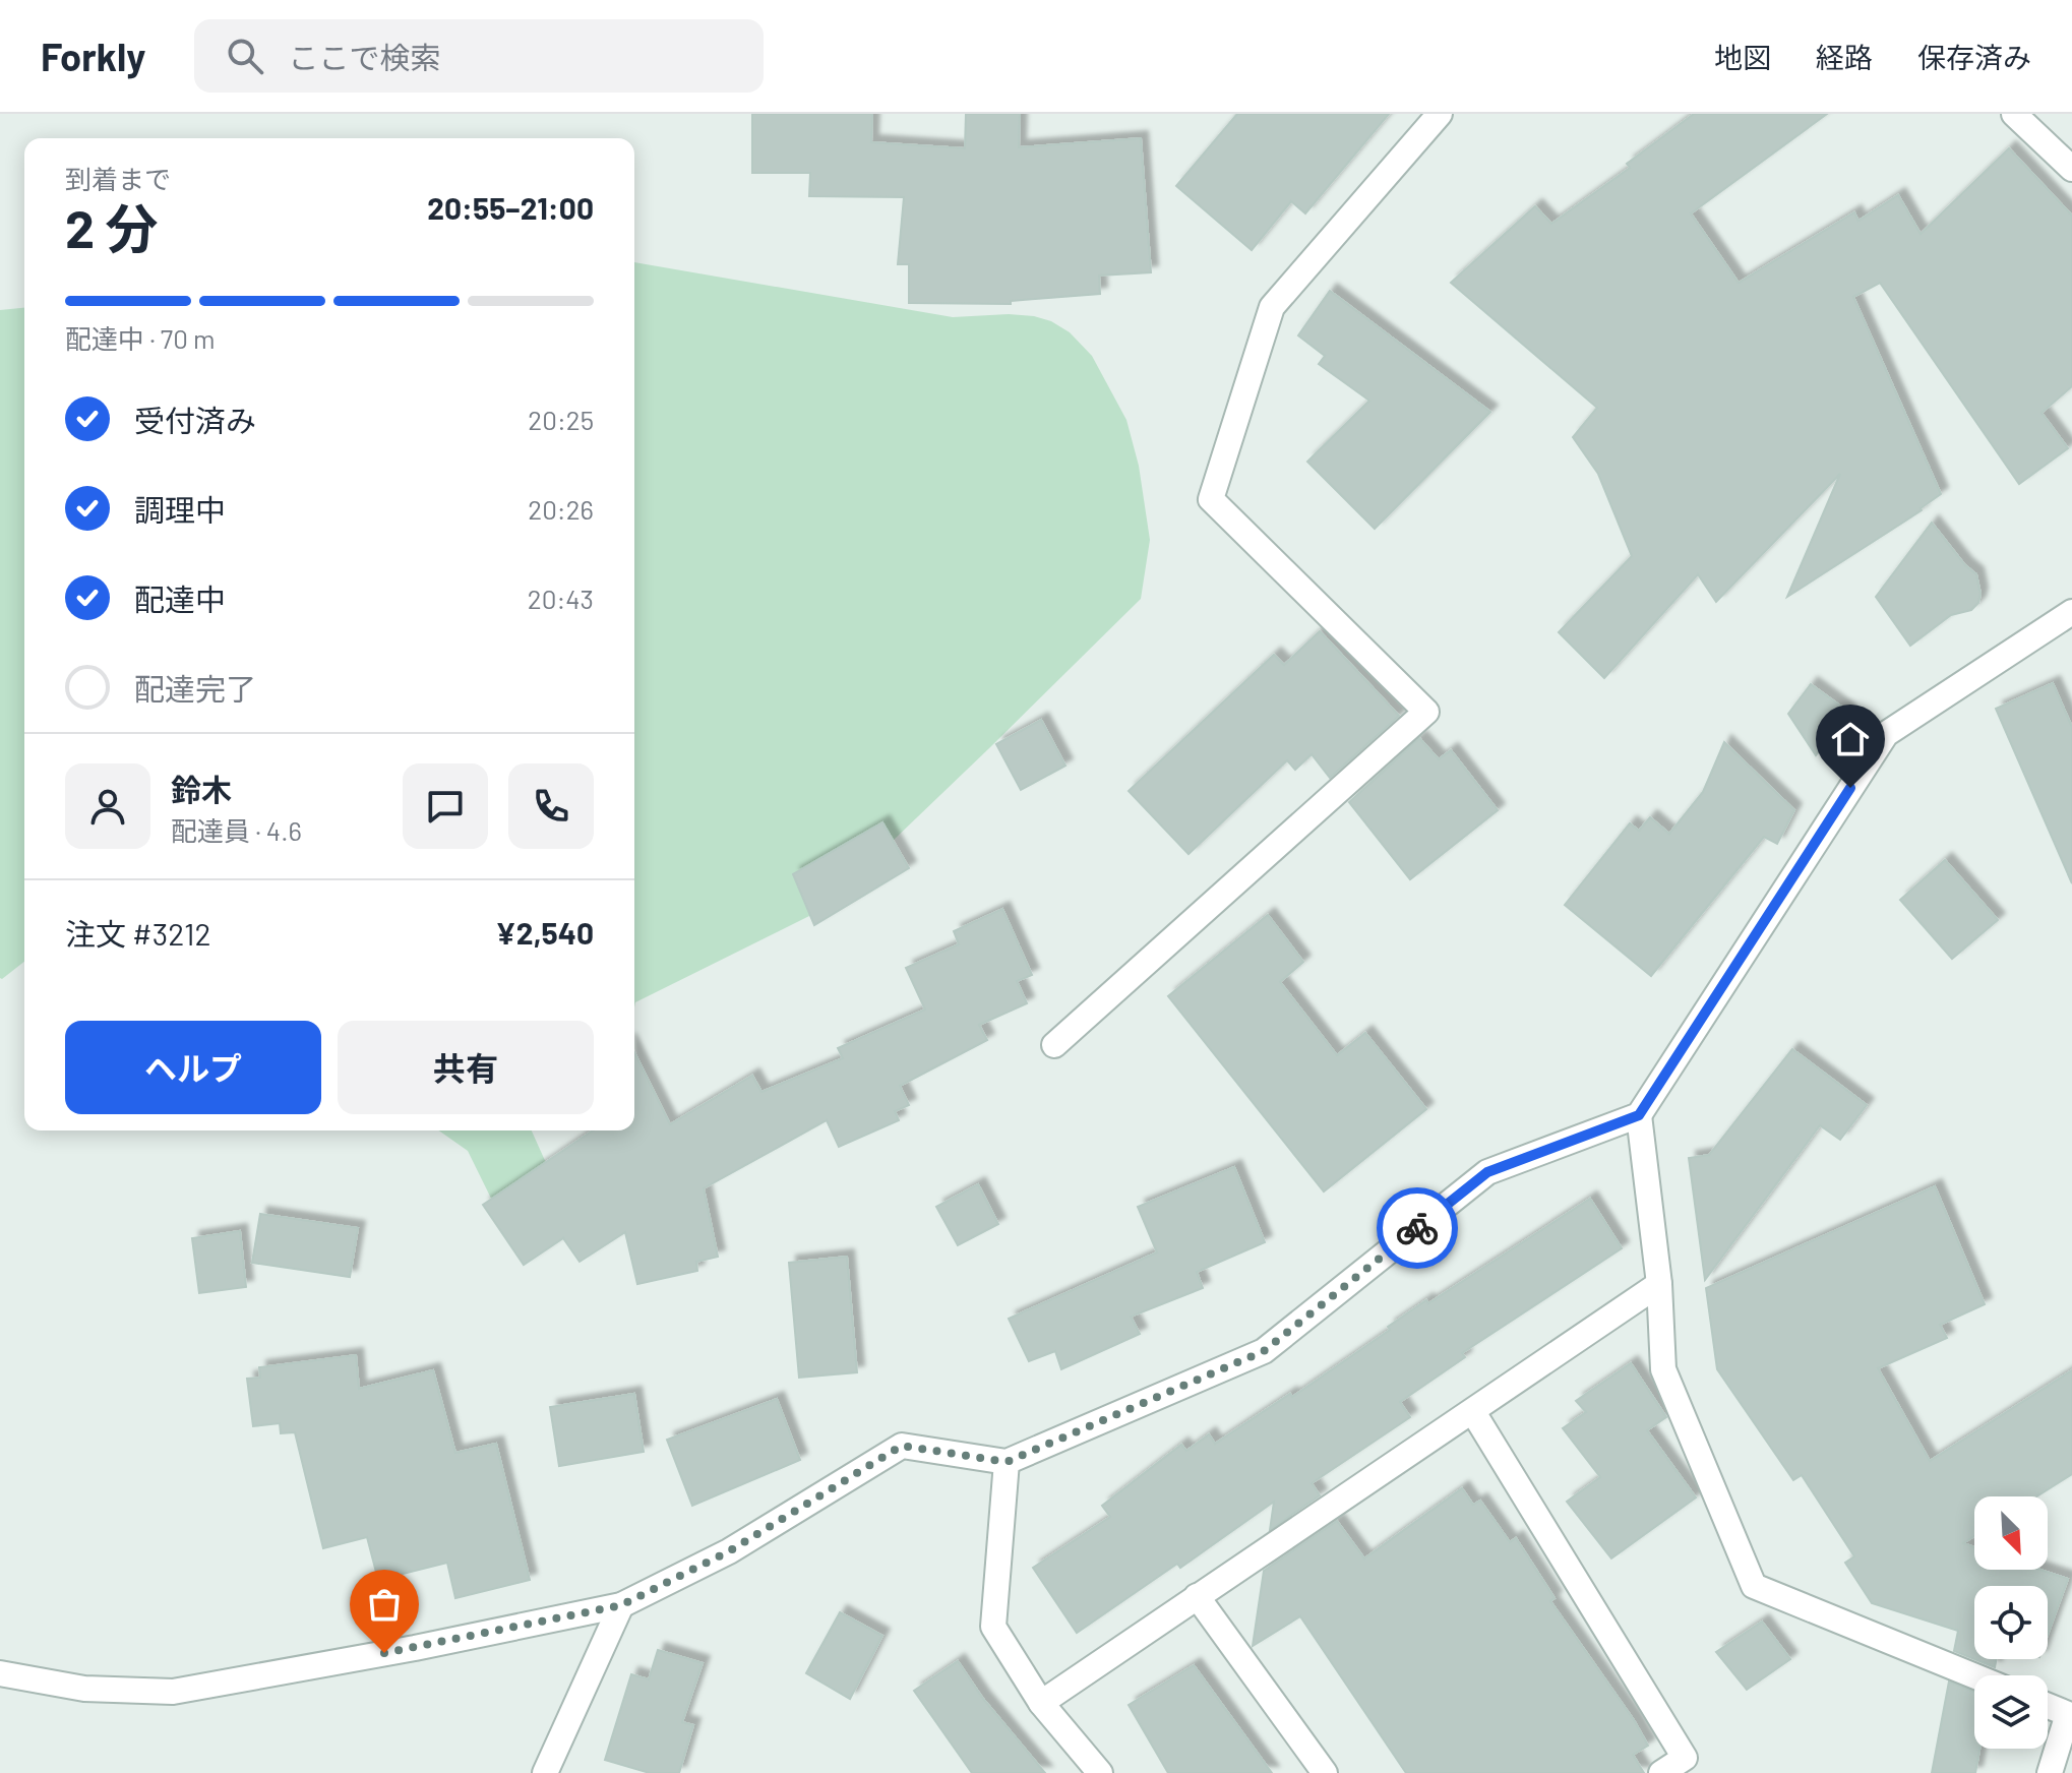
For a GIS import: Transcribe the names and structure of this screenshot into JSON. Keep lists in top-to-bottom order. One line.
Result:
{"north":"bottom right","page":{"header":"Forkly","search":"ここで検索","nav":["地図","経路","保存済み"],"heading":["2 分","到着まで","20:55–21:00"],"panel":["鈴木","配達員 · 4.6","注文 #3212","¥2,540"],"bar":"配達中 · 70 m","list":[["受付済み","20:25"],["調理中","20:26"],["配達中","20:43"],"配達完了"],"buttons":["ヘルプ","共有"]}}
